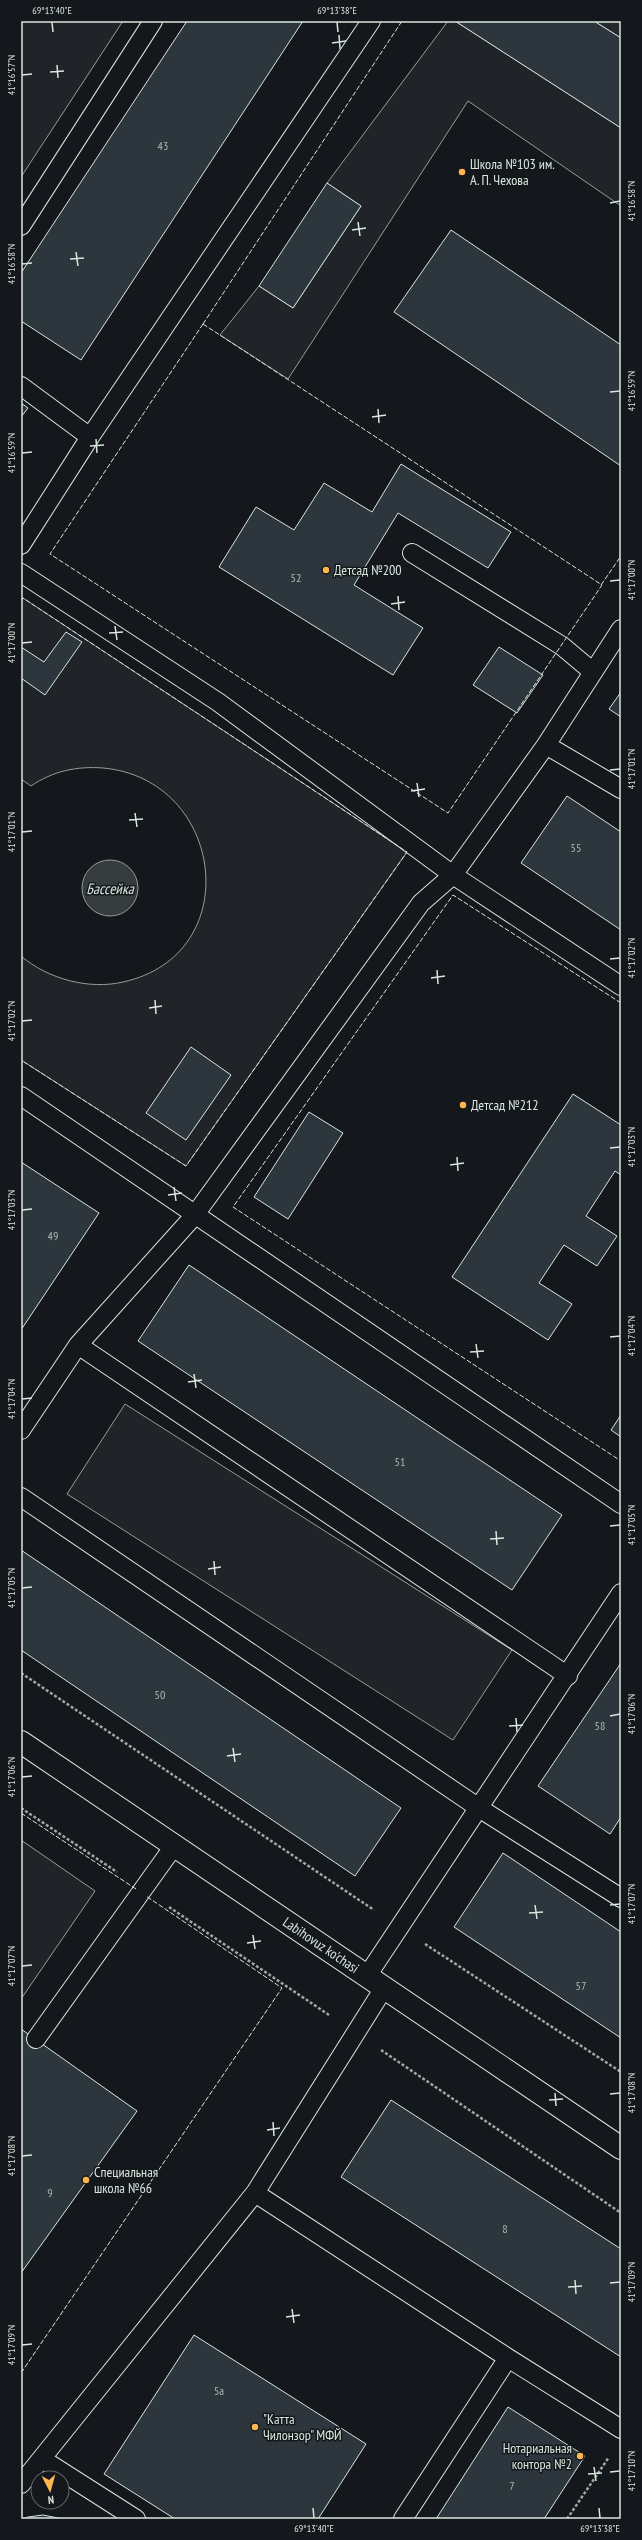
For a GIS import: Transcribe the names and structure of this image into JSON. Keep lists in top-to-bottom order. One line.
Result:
{"streets":{"street":["Labihovuz ko'chasi"]},"water":["Бассейка"],"places":["Школа №103 им. А. П. Чехова","Детсад №200","Детсад №212","Специальная школа №66","\"Катта Чилонзор\" МФЙ","Нотариальная контора №2"],"house_numbers":["43","52","55","49","51","50","58","57","9","8","5а","7"],"north":"bottom","coordinates":["69°13'40\"E","69°13'38\"E","41°16'57\"N","41°16'58\"N","41°16'59\"N","41°17'00\"N","41°17'01\"N","41°17'02\"N","41°17'03\"N","41°17'04\"N","41°17'05\"N","41°17'06\"N","41°17'07\"N","41°17'08\"N","41°17'09\"N","41°17'10\"N"]}
